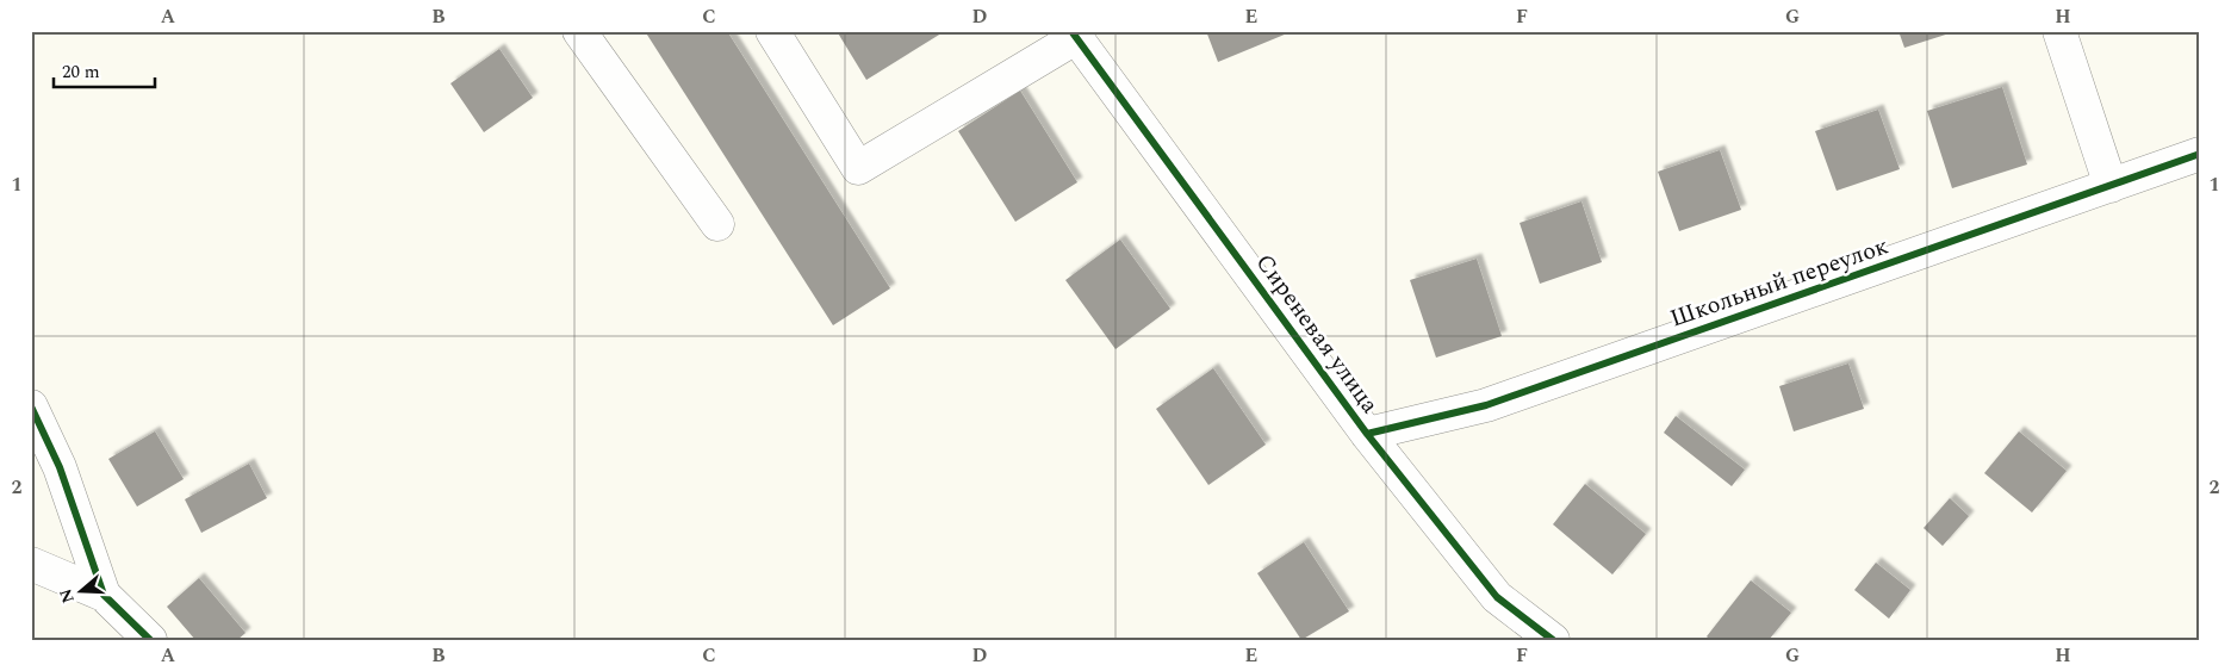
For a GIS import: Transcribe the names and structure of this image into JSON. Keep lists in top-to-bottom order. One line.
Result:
{"streets":{"street":["Школьный переулок","Сиреневая улица"]},"crossings":[["Школьный переулок","Сиреневая улица"]],"scale_bar":"20 m","north":"left","grid":{"columns":["A","B","C","D","E","F","G","H"],"rows":["1","2"]}}
